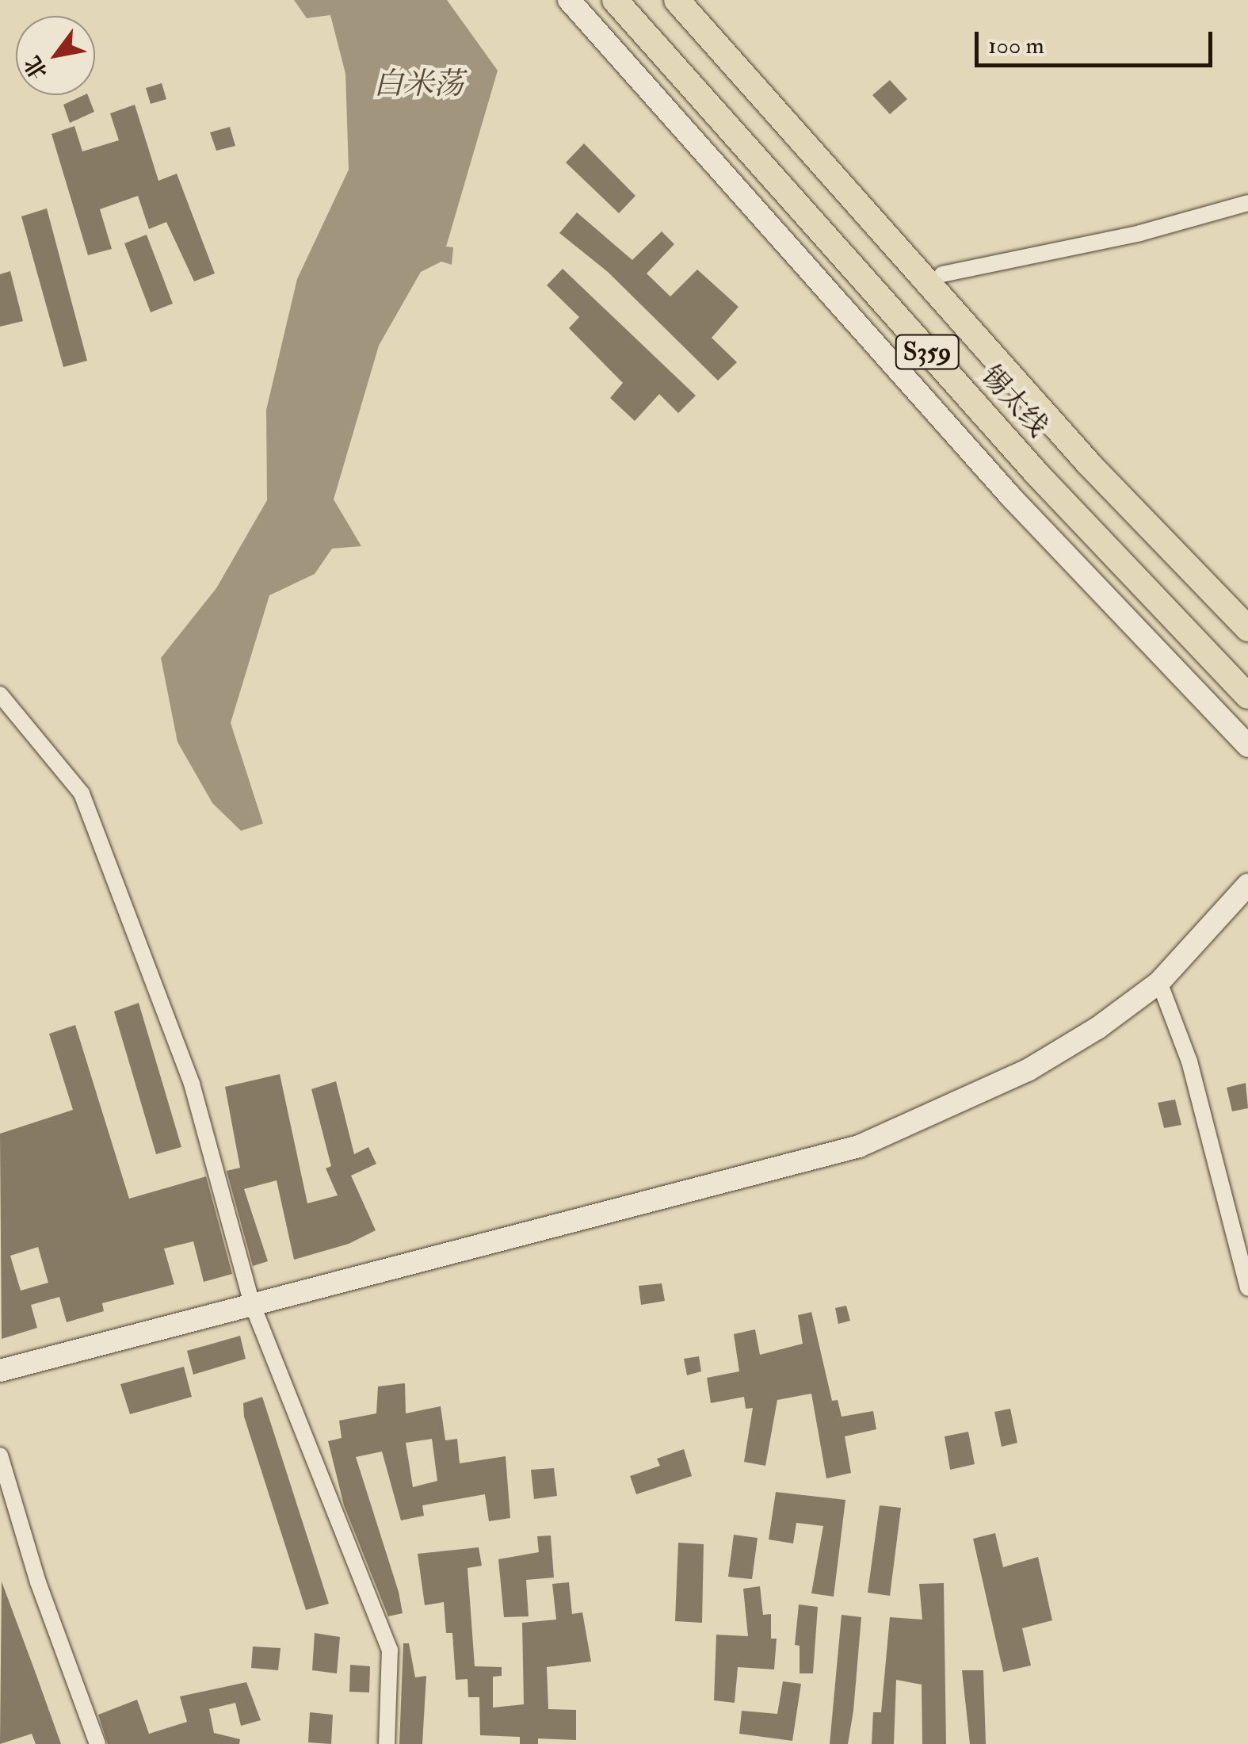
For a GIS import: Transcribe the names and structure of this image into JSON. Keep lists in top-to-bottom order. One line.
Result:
{"streets":{"main road":["S359","锡太线"]},"water":["白米荡"],"scale_bar":"100 m","north":"bottom left"}
